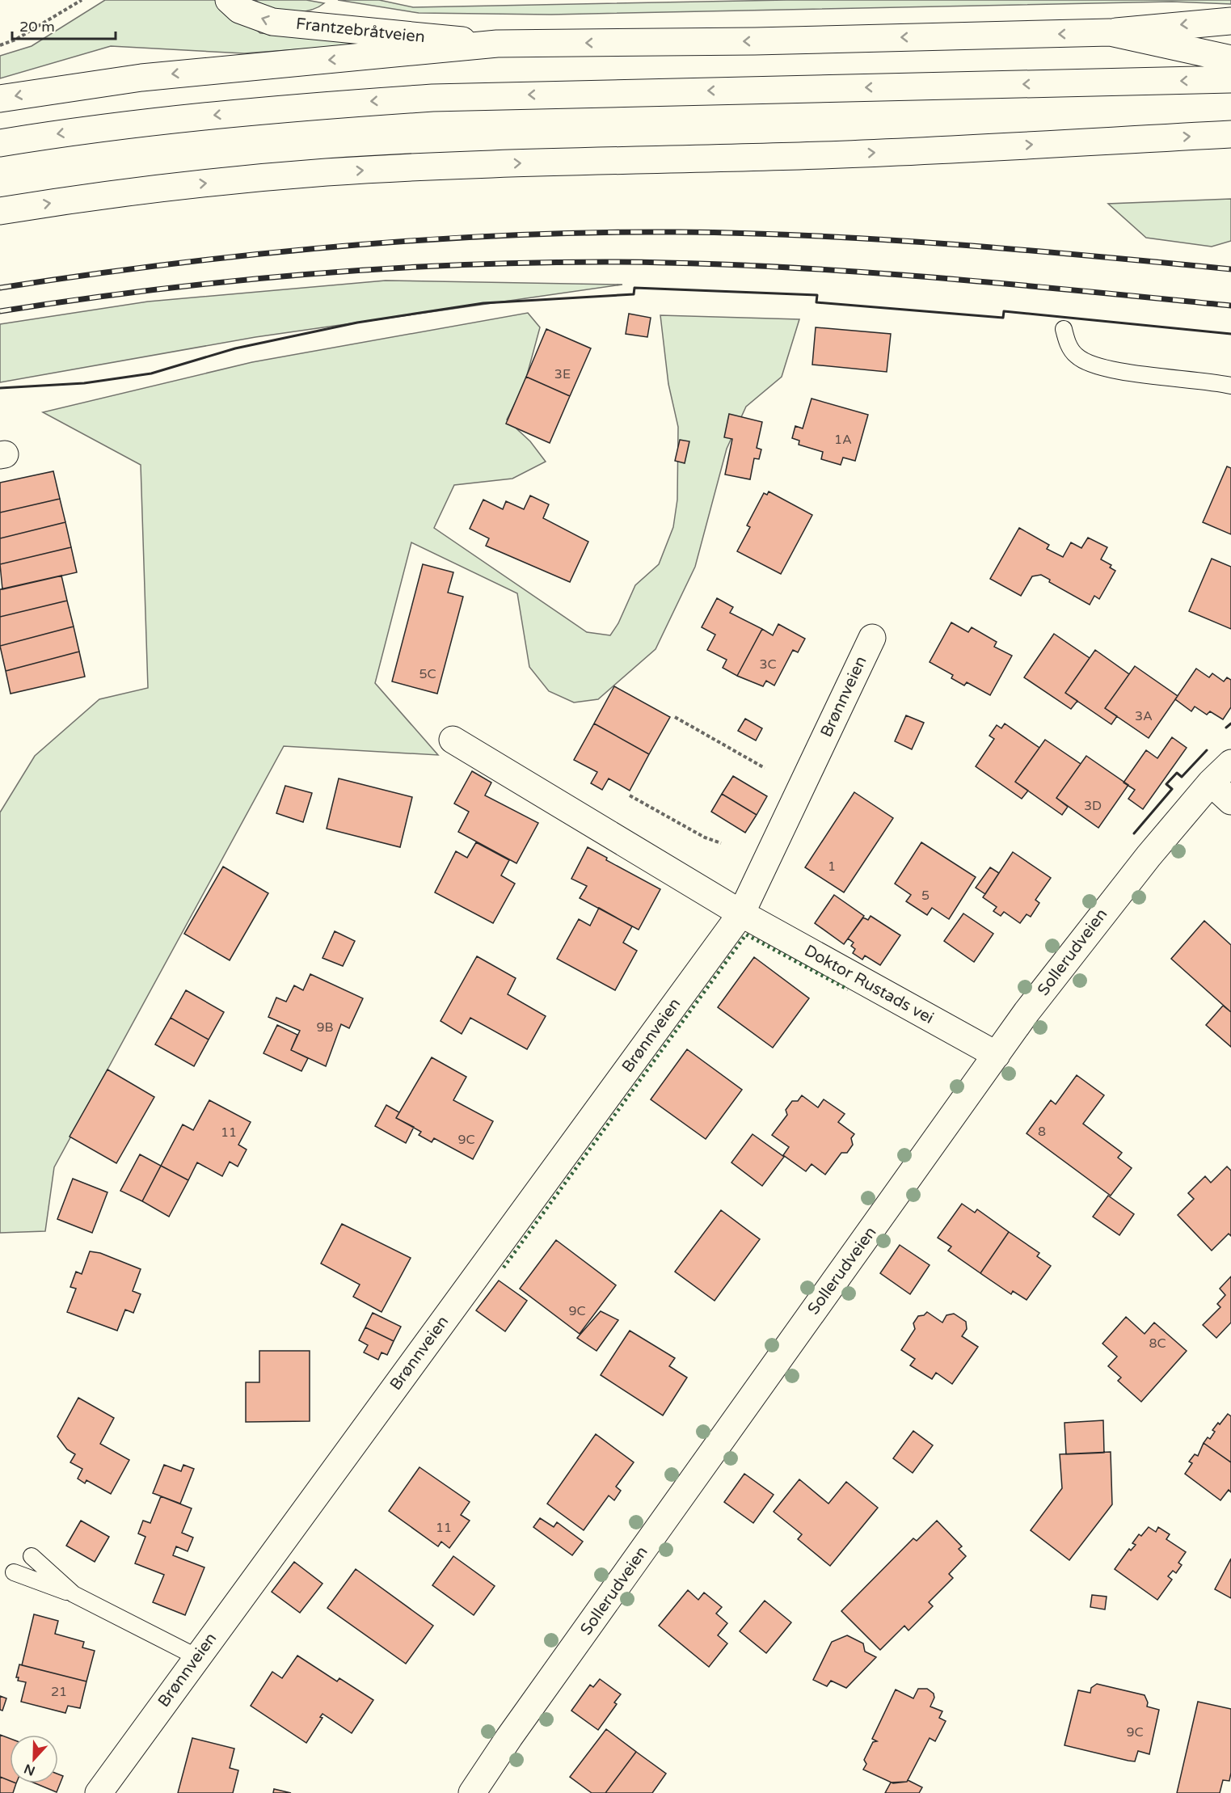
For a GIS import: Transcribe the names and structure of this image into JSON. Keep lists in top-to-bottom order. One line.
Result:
{"streets":{"main road":["Frantzebråtveien","Brønnveien","Sollerudveien","Doktor Rustads vei"]},"crossings":[["Brønnveien","Doktor Rustads vei"],["Sollerudveien","Doktor Rustads vei"]],"house_numbers":["3E","1A","3C","5C","3A","3D","1","5","9B","8","11","9C","9C","8C","11","21","9C"],"scale_bar":"20 m","north":"bottom"}
